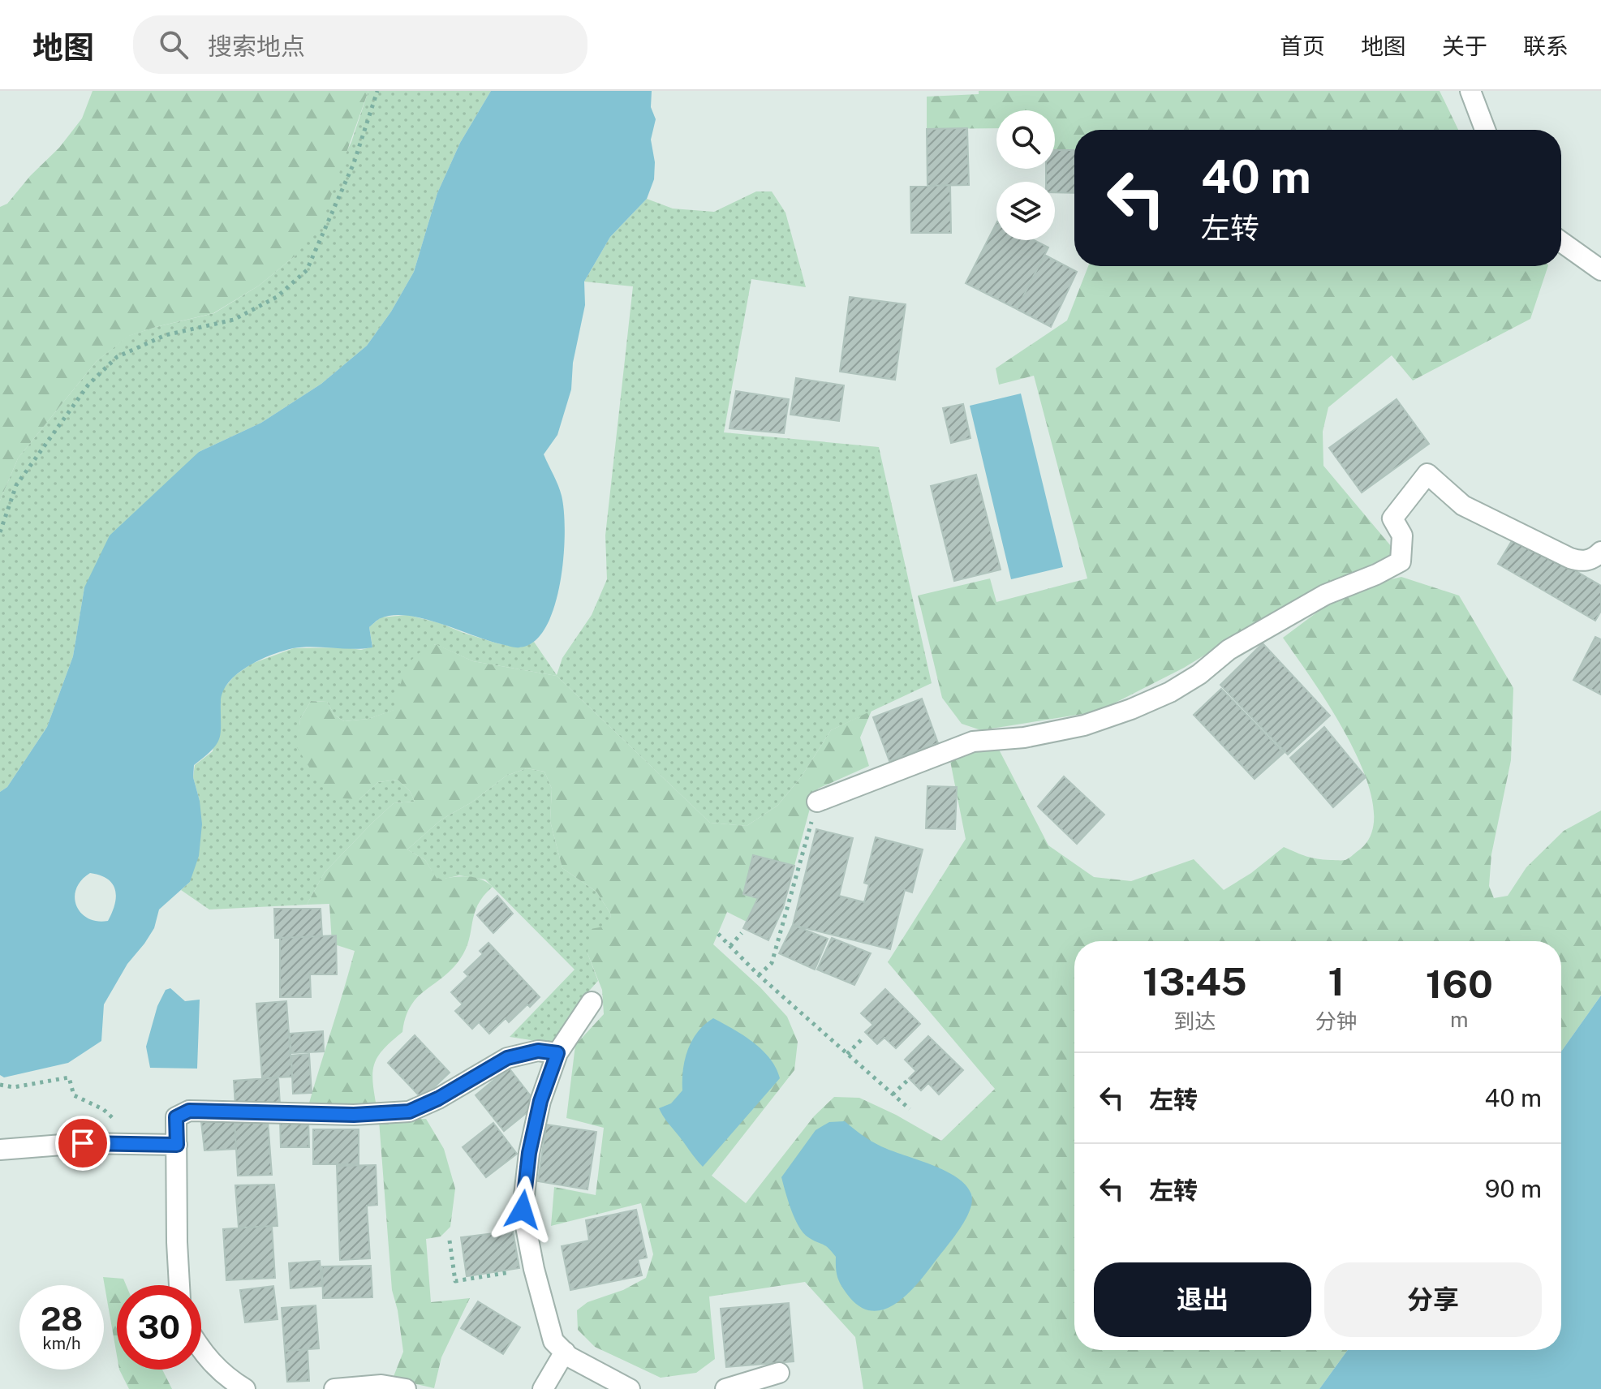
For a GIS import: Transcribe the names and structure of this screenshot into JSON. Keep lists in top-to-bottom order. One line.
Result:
{"page":{"header":"地图","search":"搜索地点","nav":["首页","地图","关于","联系"],"turn":["40 m","左转"],"eta":["13:45","到达","1","分钟","160","m"],"list":[{"name":"左转","value":"40 m"},{"name":"左转","value":"90 m"}],"buttons":["退出","分享"],"speed":"28 km/h","limit":"30"}}
